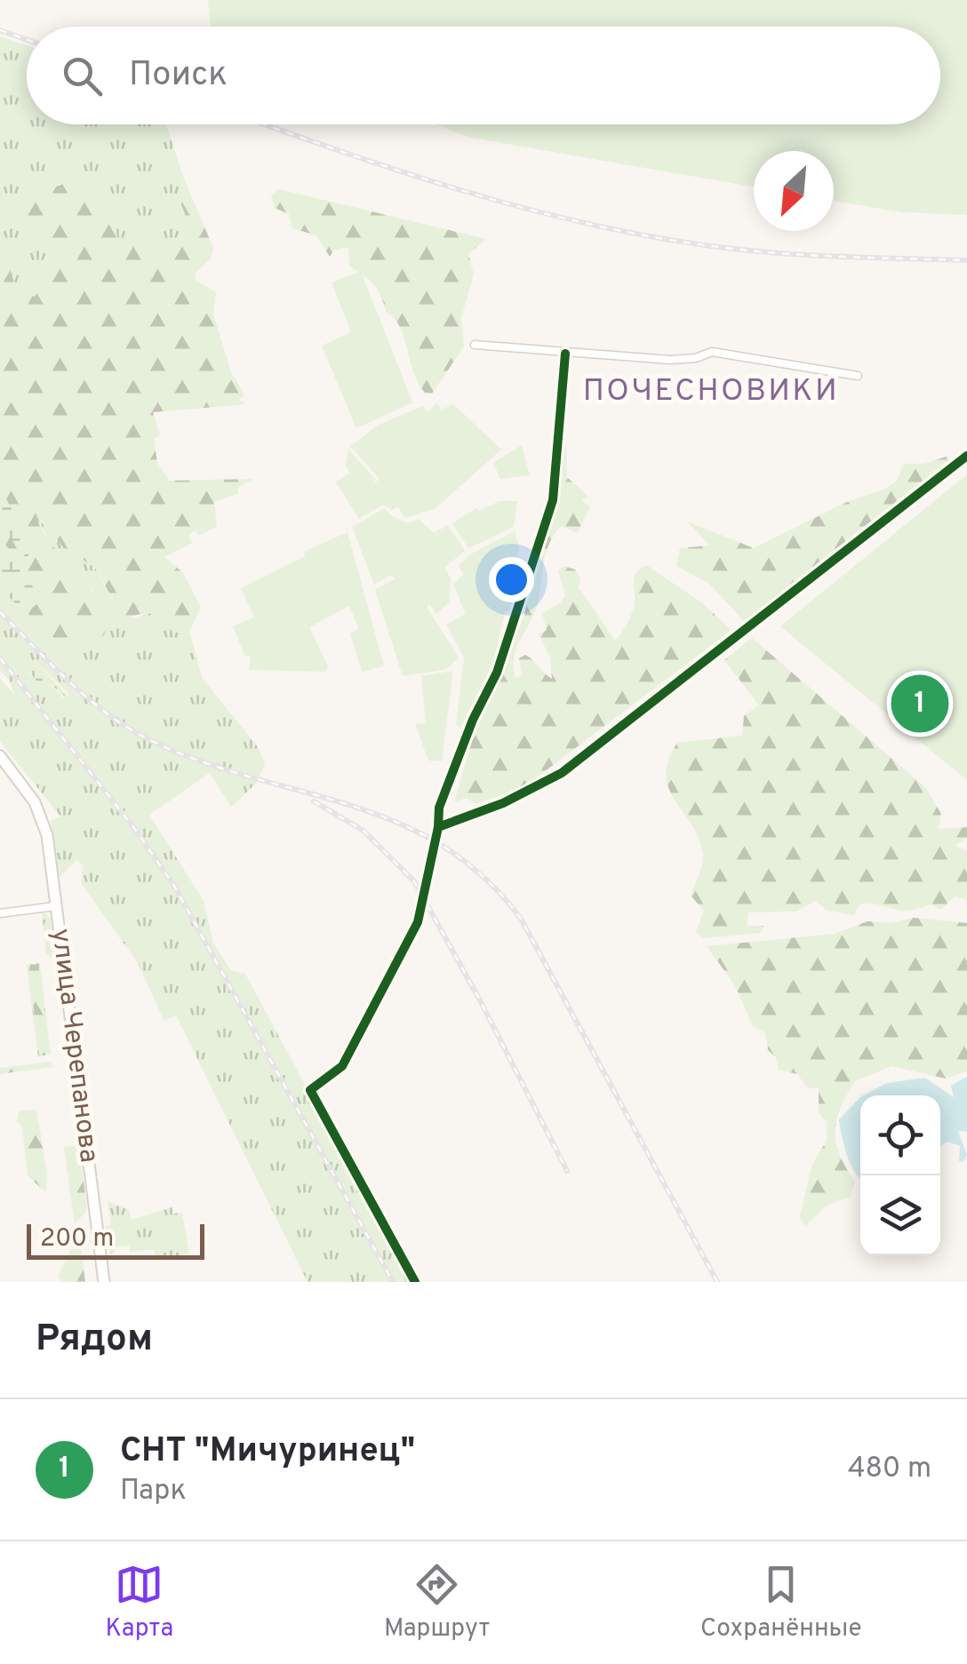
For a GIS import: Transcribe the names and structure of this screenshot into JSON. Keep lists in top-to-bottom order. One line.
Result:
{"streets":{"main road":["улица Черепанова"]},"districts":["ПОЧЕСНОВИКИ"],"scale_bar":"200 m","north":"bottom left","page":{"search":"Поиск","pins":"1","scale":"200 m","heading":"Рядом","list":[{"mark":"1","name":"СНТ \"Мичуринец\"","note":"Парк","value":"480 m"}],"nav":["Карта","Маршрут","Сохранённые"]}}
